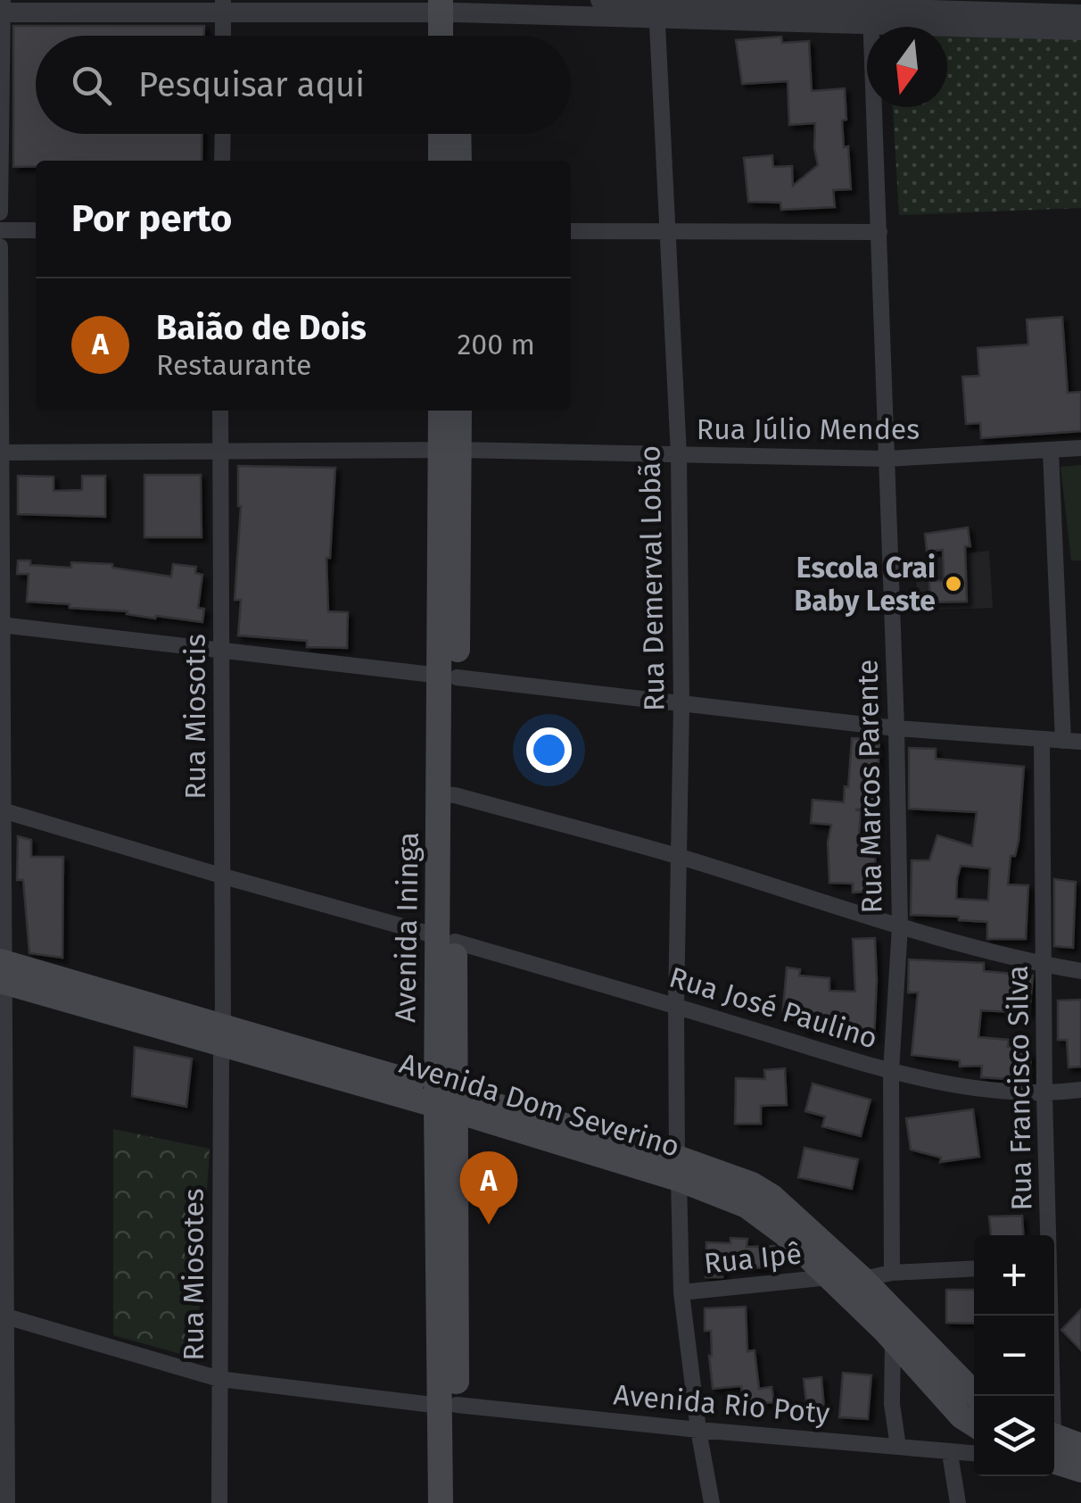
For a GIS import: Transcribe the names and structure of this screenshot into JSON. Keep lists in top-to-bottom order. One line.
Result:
{"streets":{"main road":["Avenida Ininga","Avenida Dom Severino"],"street":["Rua Júlio Mendes","Rua Demerval Lobão","Rua Miosotis","Rua Marcos Parente","Rua José Paulino","Rua Francisco Silva","Rua Ipê","Rua Miosotes","Avenida Rio Poty"]},"crossings":[["Rua Júlio Mendes","Rua Demerval Lobão"],["Rua Júlio Mendes","Rua Miosotis"],["Rua Júlio Mendes","Rua Marcos Parente"],["Rua Júlio Mendes","Avenida Ininga"],["Rua Demerval Lobão","Rua José Paulino"],["Rua Demerval Lobão","Avenida Dom Severino"],["Rua Demerval Lobão","Rua Ipê"],["Rua Demerval Lobão","Avenida Rio Poty"],["Rua Miosotis","Rua José Paulino"],["Rua Miosotis","Avenida Dom Severino"],["Rua Miosotis","Rua Miosotes"],["Rua Marcos Parente","Rua José Paulino"],["Avenida Ininga","Rua José Paulino"],["Avenida Ininga","Avenida Dom Severino"],["Avenida Ininga","Avenida Rio Poty"],["Rua José Paulino","Rua Francisco Silva"],["Avenida Dom Severino","Rua Ipê"],["Avenida Dom Severino","Rua Miosotes"],["Rua Miosotes","Avenida Rio Poty"]],"places":["Escola Crai Baby Leste"],"north":"bottom","page":{"search":"Pesquisar aqui","heading":"Por perto","list":[{"mark":"A","name":"Baião de Dois","note":"Restaurante","value":"200 m"}],"pins":"A","map_buttons":["+","−"]}}
